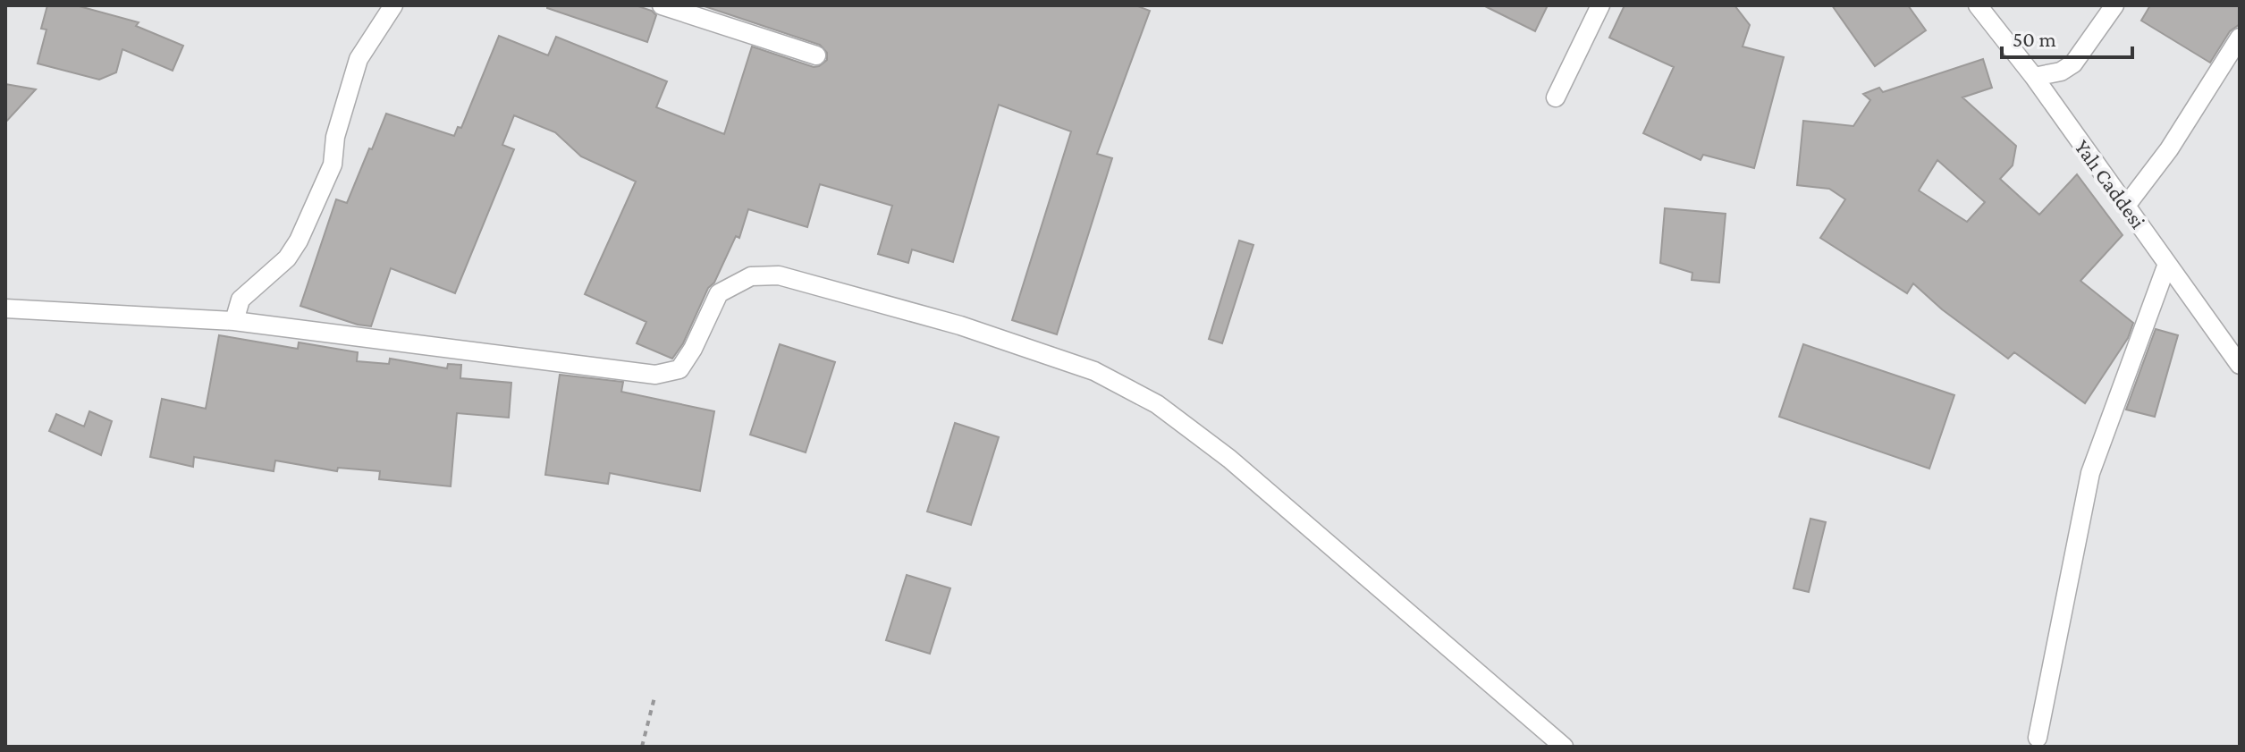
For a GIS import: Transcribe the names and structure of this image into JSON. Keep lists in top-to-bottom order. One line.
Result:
{"streets":{"street":["Yalı Caddesi"]},"scale_bar":"50 m"}
